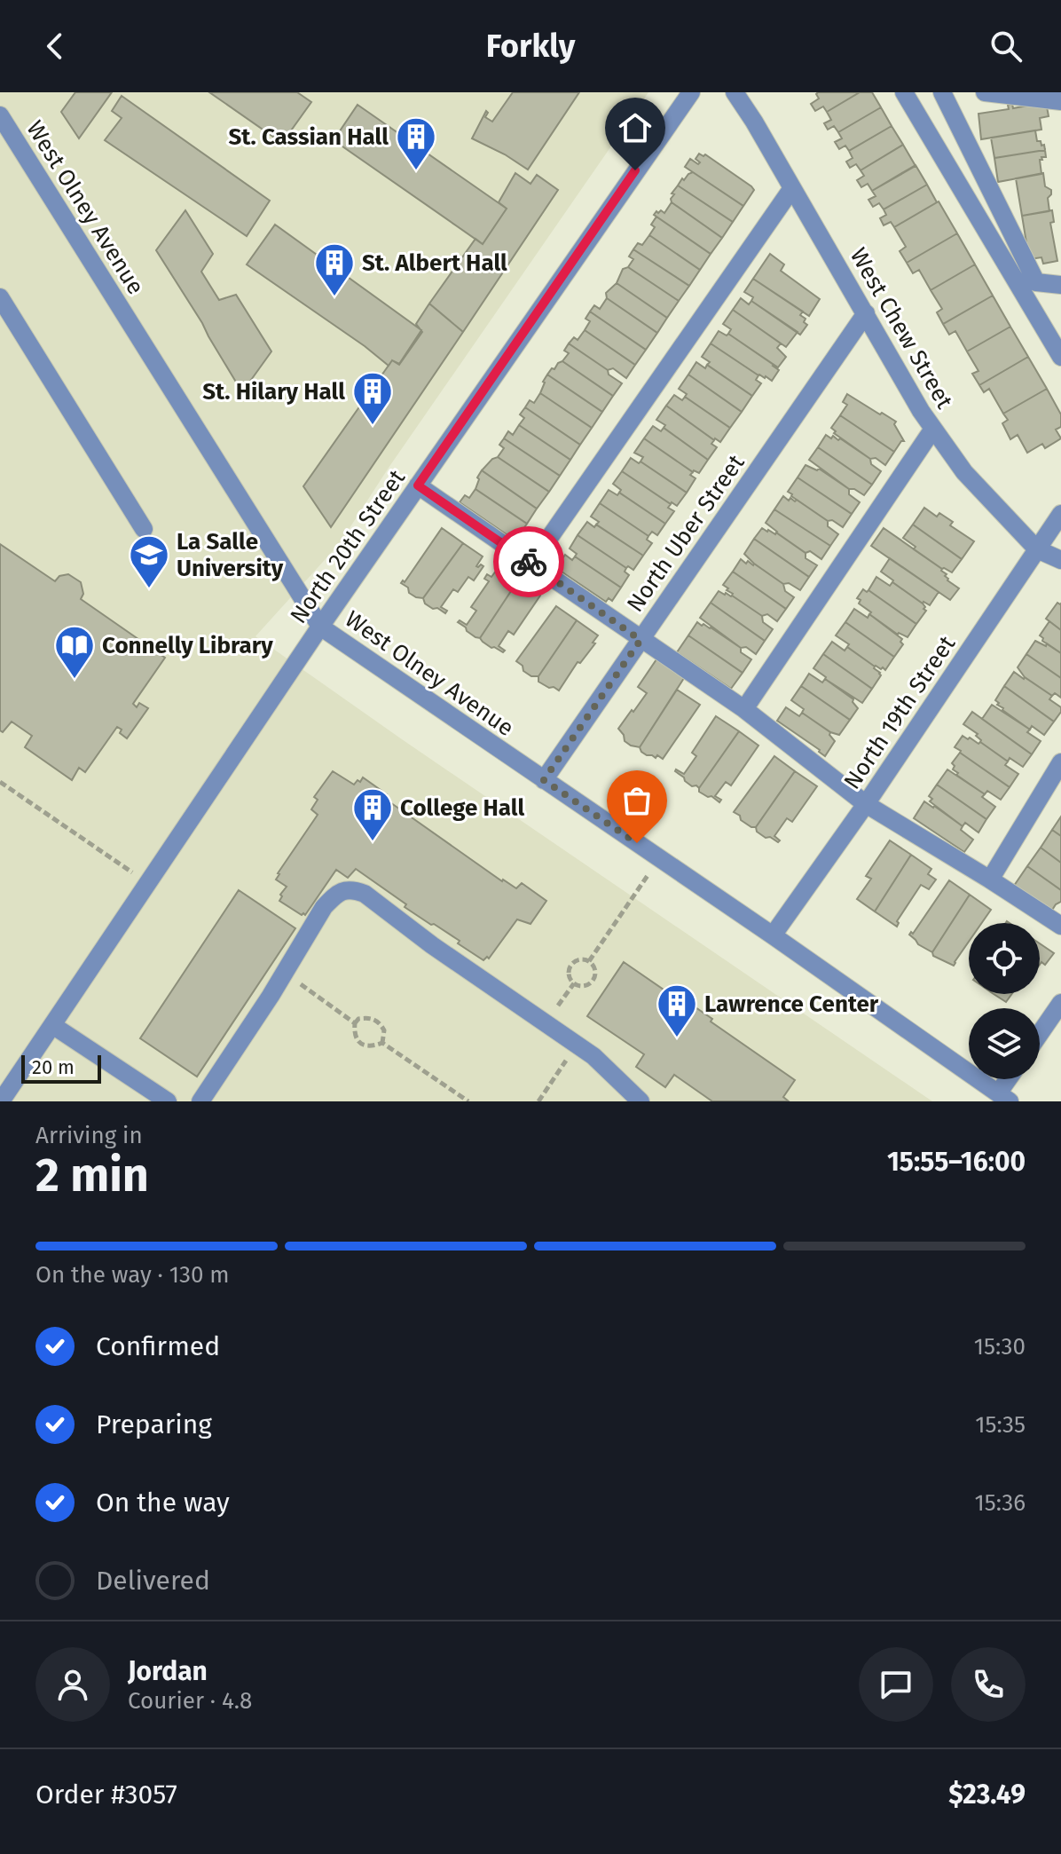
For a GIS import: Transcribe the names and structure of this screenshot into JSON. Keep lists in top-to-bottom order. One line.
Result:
{"streets":{"street":["West Olney Avenue","West Chew Street","North Uber Street","North 20th Street","North 19th Street"]},"crossings":[["West Olney Avenue","North Uber Street"],["West Olney Avenue","North 20th Street"],["West Olney Avenue","North 19th Street"],["West Chew Street","North Uber Street"],["West Chew Street","North 19th Street"]],"places":{"building":["St. Cassian Hall","St. Albert Hall","St. Hilary Hall","College Hall","Lawrence Center"],"school or university":["La Salle University"],"library":["Connelly Library"]},"scale_bar":"20 m","page":{"header":"Forkly","scale":"20 m","heading":["2 min","Arriving in","15:55–16:00"],"panel":["Jordan","Courier · 4.8","Order #3057","$23.49"],"bar":"On the way · 130 m","list":[["Confirmed","15:30"],["Preparing","15:35"],["On the way","15:36"],"Delivered"]}}
